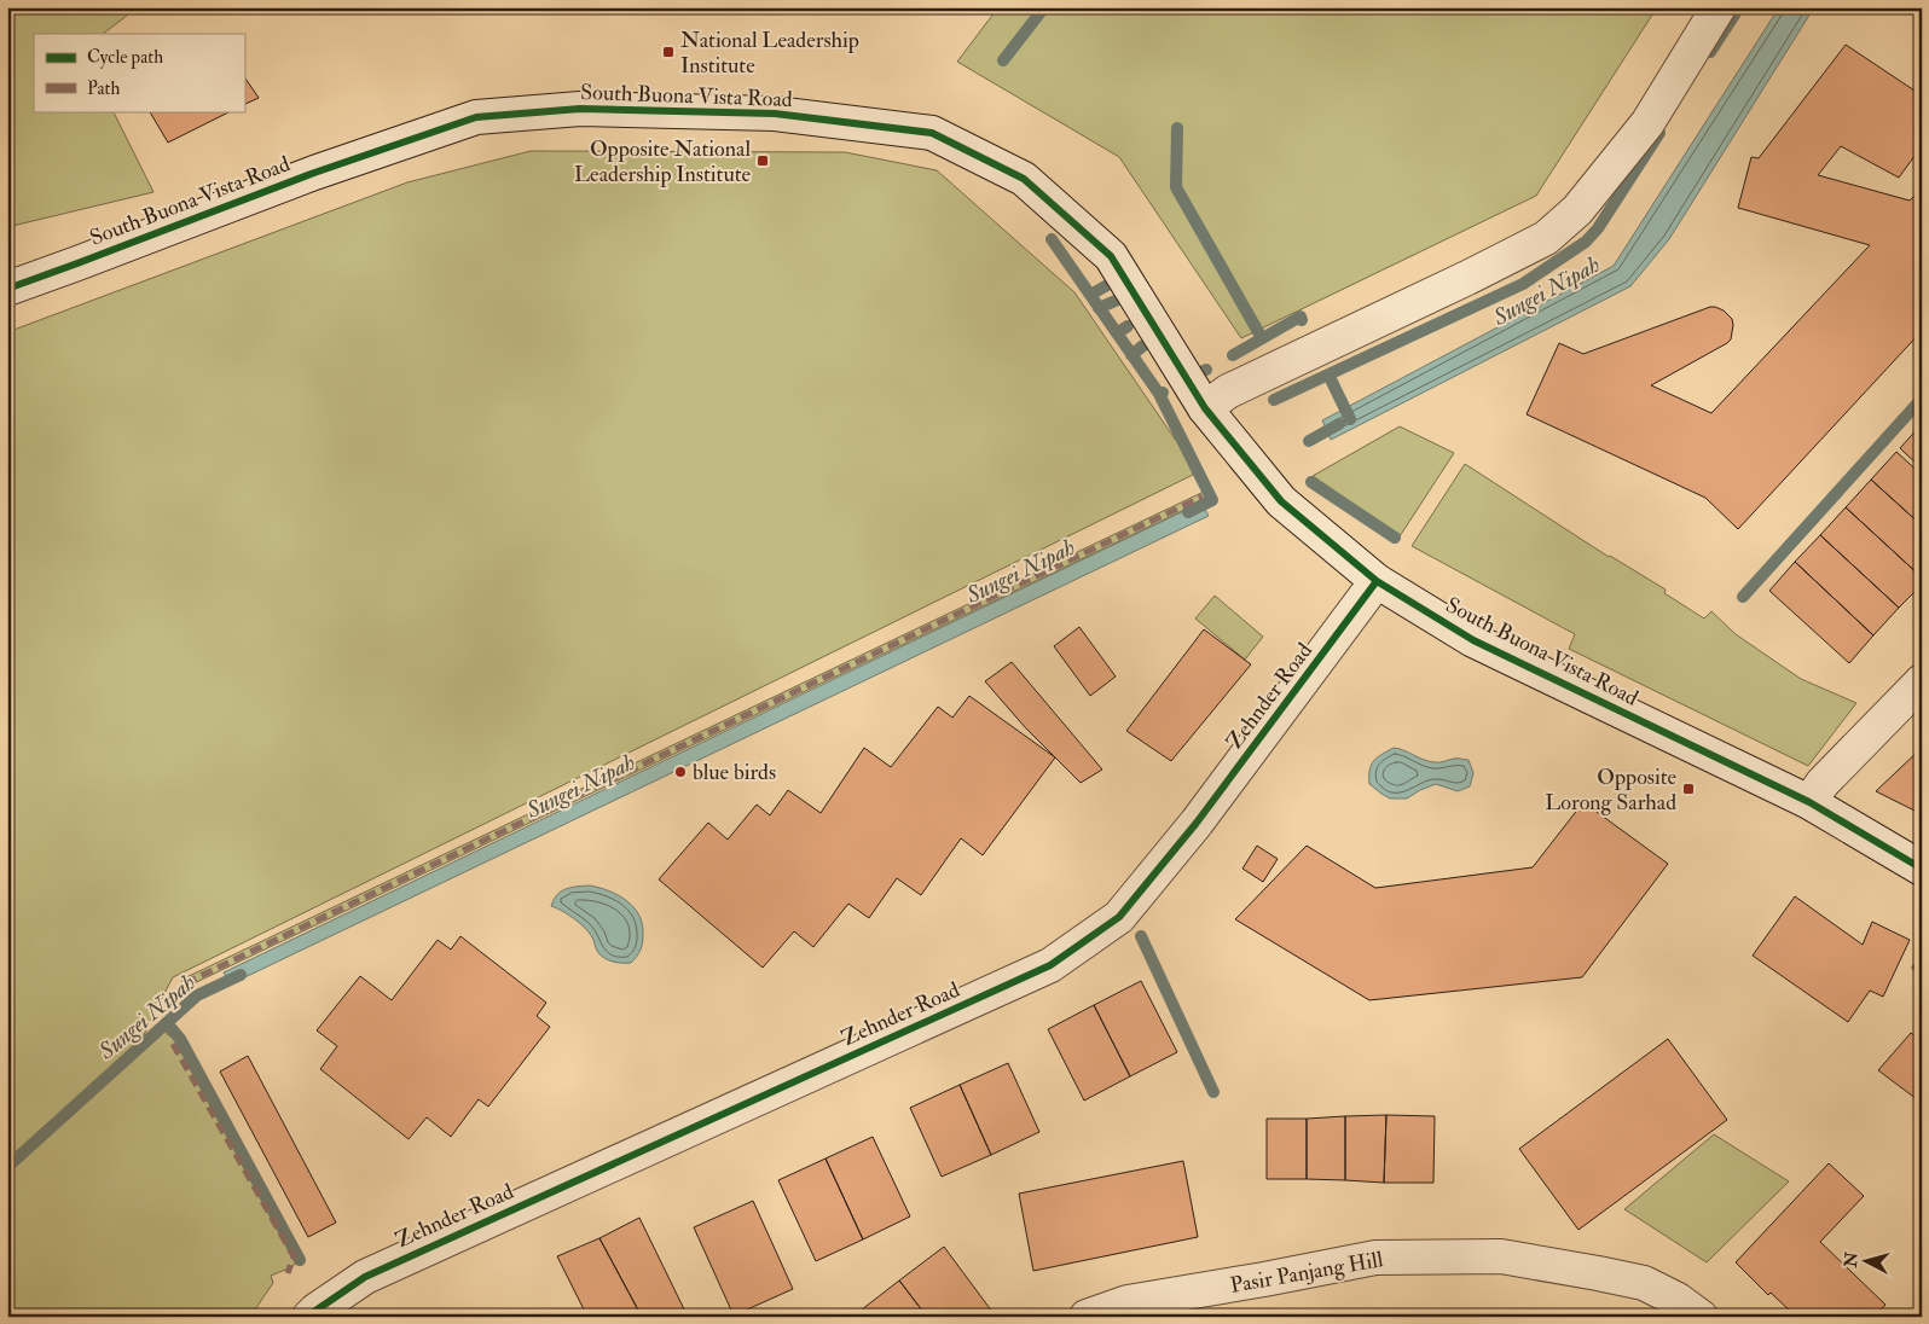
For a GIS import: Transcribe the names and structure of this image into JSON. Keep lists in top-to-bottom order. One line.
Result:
{"streets":{"street":["South Buona Vista Road","Zehnder Road","Pasir Panjang Hill"]},"crossings":[["South Buona Vista Road","Zehnder Road"]],"water":["Sungei Nipah"],"places":{"transit":["National Leadership Institute","Opposite National Leadership Institute","Opposite Lorong Sarhad"],"other":["blue birds"]},"legend":["Cycle path","Path"],"north":"left"}
